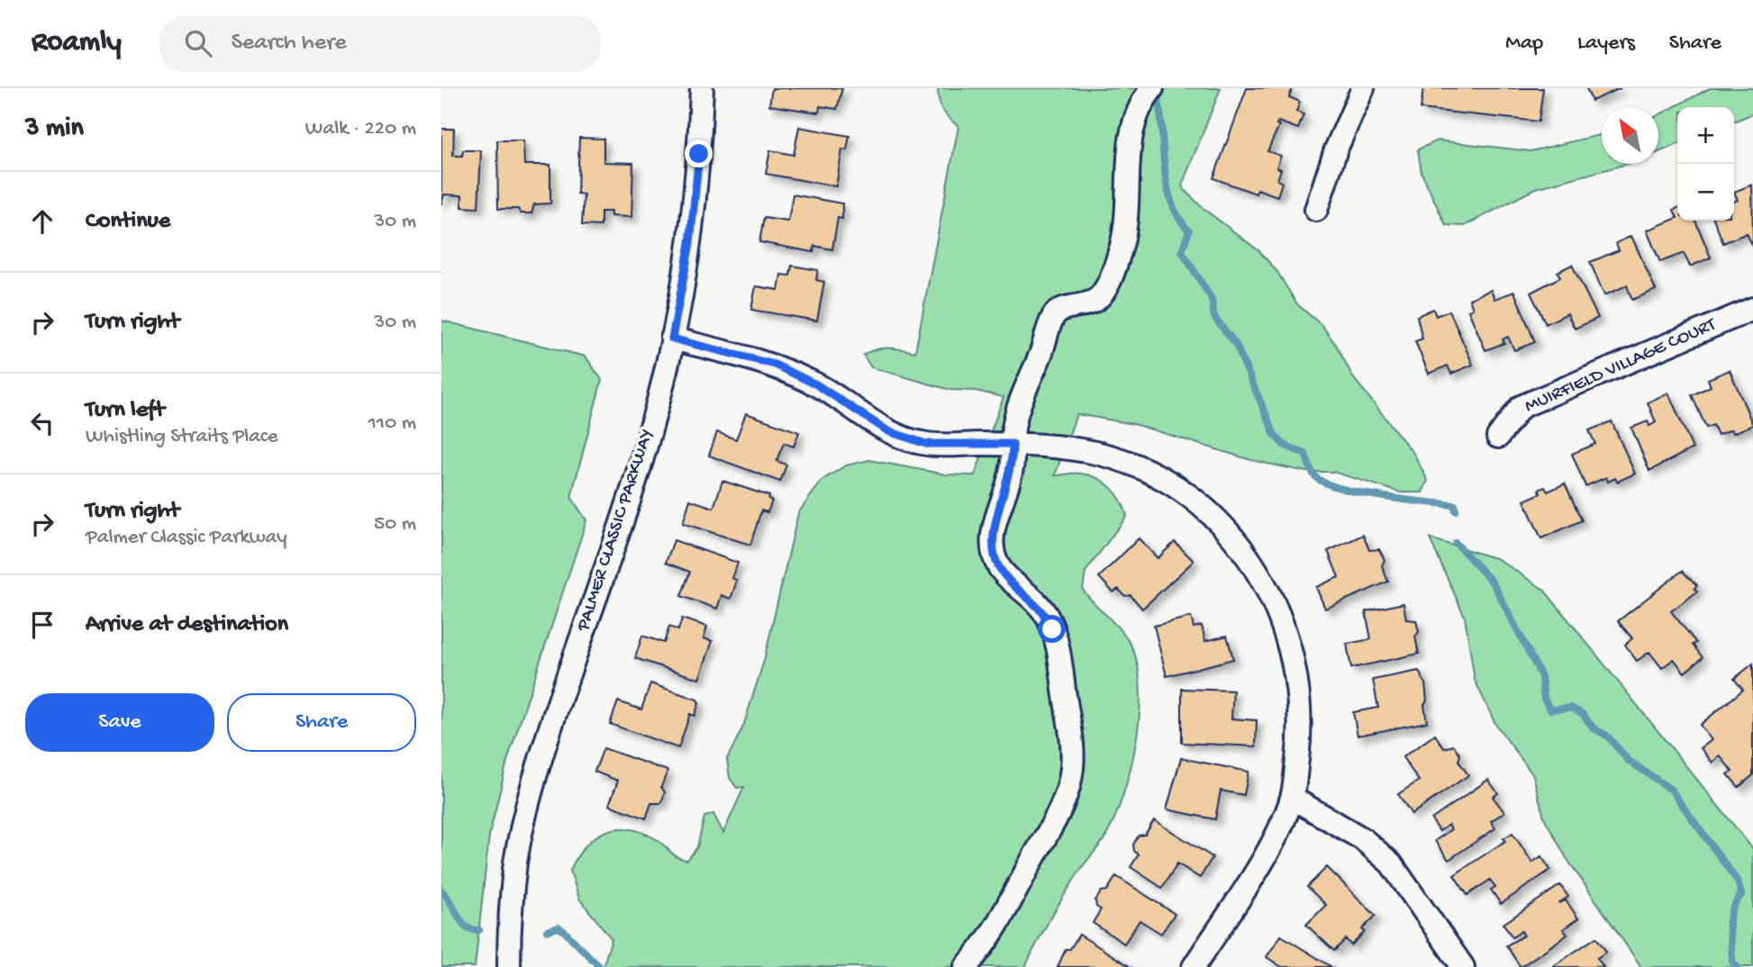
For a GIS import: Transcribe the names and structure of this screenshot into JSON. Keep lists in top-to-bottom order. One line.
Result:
{"streets":{"street":["MUIRFIELD VILLAGE COURT","PALMER CLASSIC PARKWAY"]},"north":"top left","page":{"header":"Roamly","search":"Search here","nav":["Map","Layers","Share"],"heading":["3 min","Walk · 220 m"],"map_buttons":["+","−"],"list":[["Continue","30 m"],["Turn right","30 m"],["Turn left","Whistling Straits Place","110 m"],["Turn right","Palmer Classic Parkway","50 m"],"Arrive at destination"],"buttons":["Save","Share"]}}
